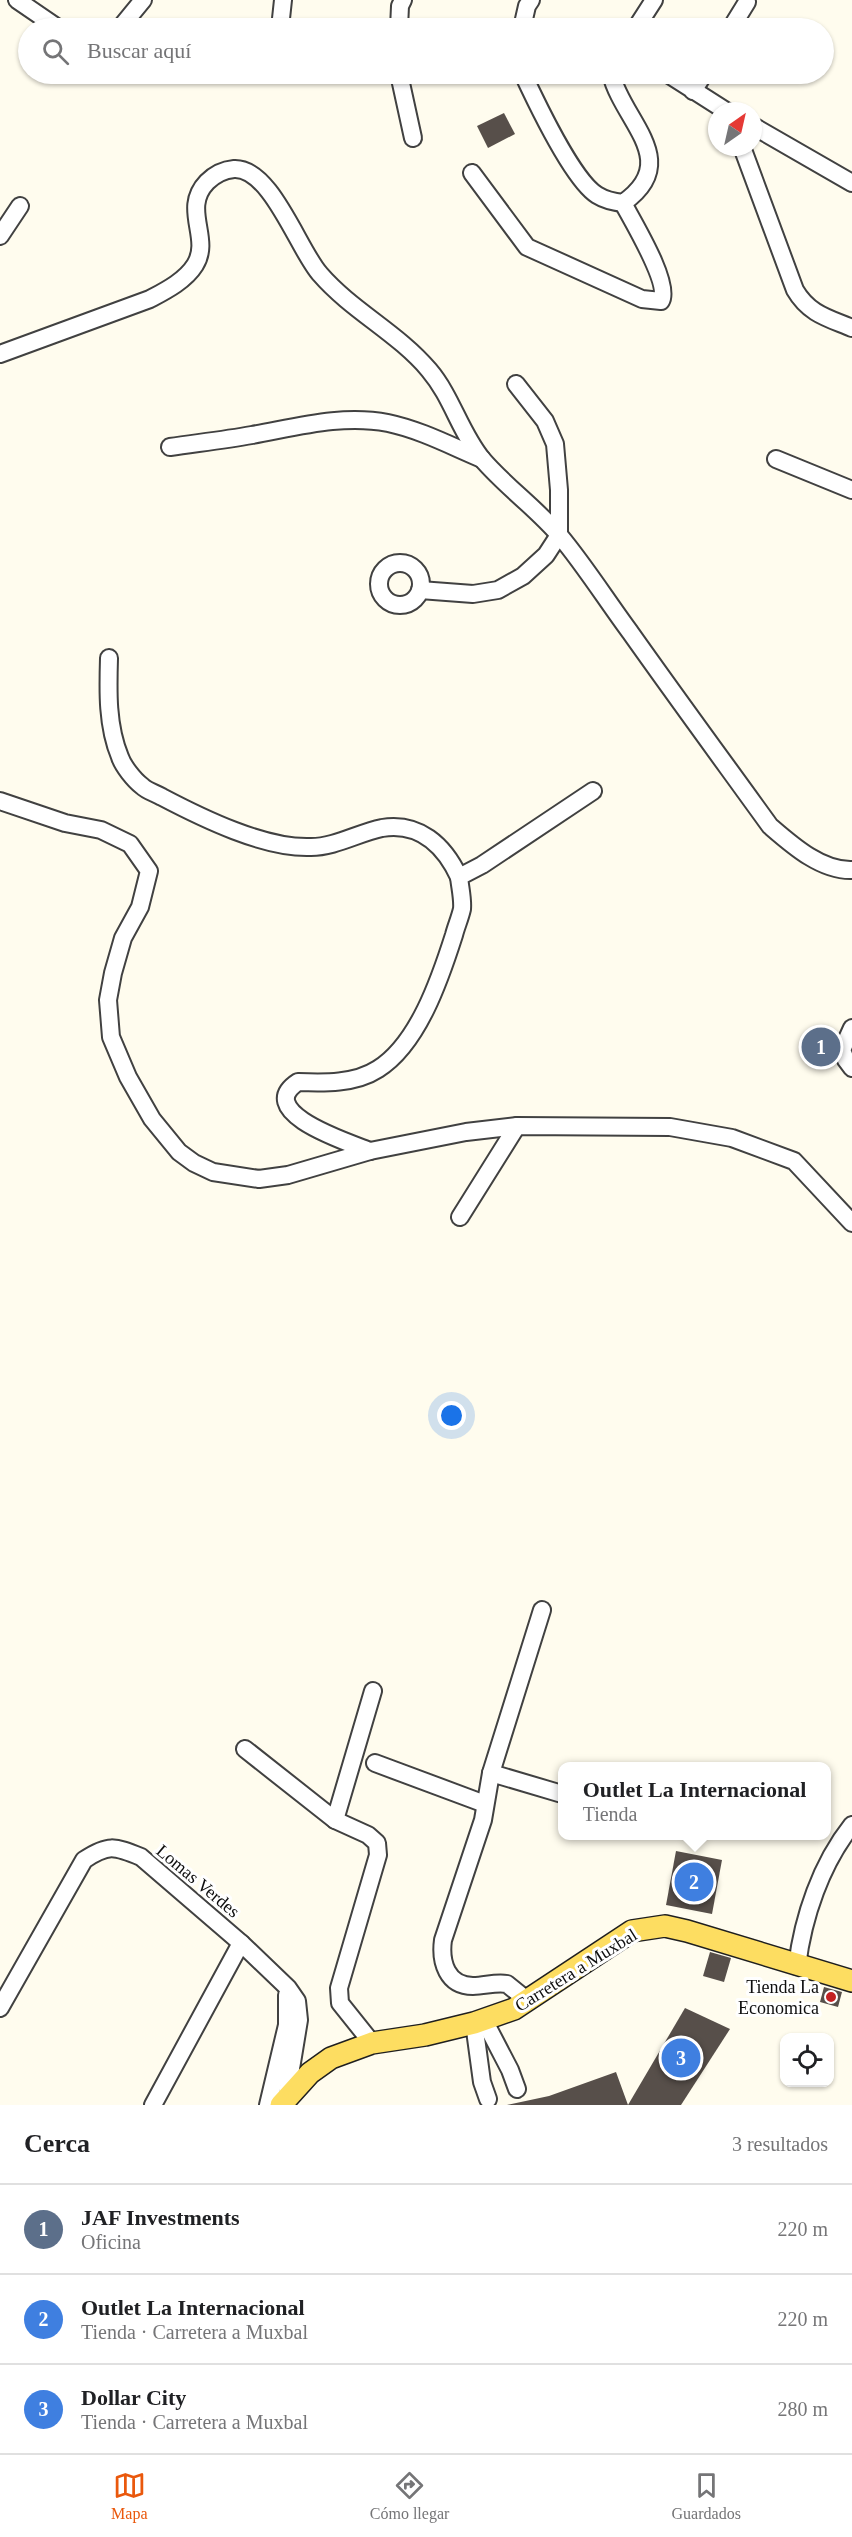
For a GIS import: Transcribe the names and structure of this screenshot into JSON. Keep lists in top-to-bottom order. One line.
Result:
{"streets":{"main road":["Carretera a Muxbal"],"street":["Lomas Verdes"]},"crossings":[["Lomas Verdes","Carretera a Muxbal"]],"places":["Tienda La Economica"],"north":"top right","page":{"search":"Buscar aquí","pins":["1","2","3"],"popup":["Outlet La Internacional","Tienda"],"heading":["Cerca","3 resultados"],"list":[{"mark":"1","name":"JAF Investments","note":"Oficina","value":"220 m"},{"mark":"2","name":"Outlet La Internacional","note":"Tienda · Carretera a Muxbal","value":"220 m"},{"mark":"3","name":"Dollar City","note":"Tienda · Carretera a Muxbal","value":"280 m"}],"nav":["Mapa","Cómo llegar","Guardados"]}}
